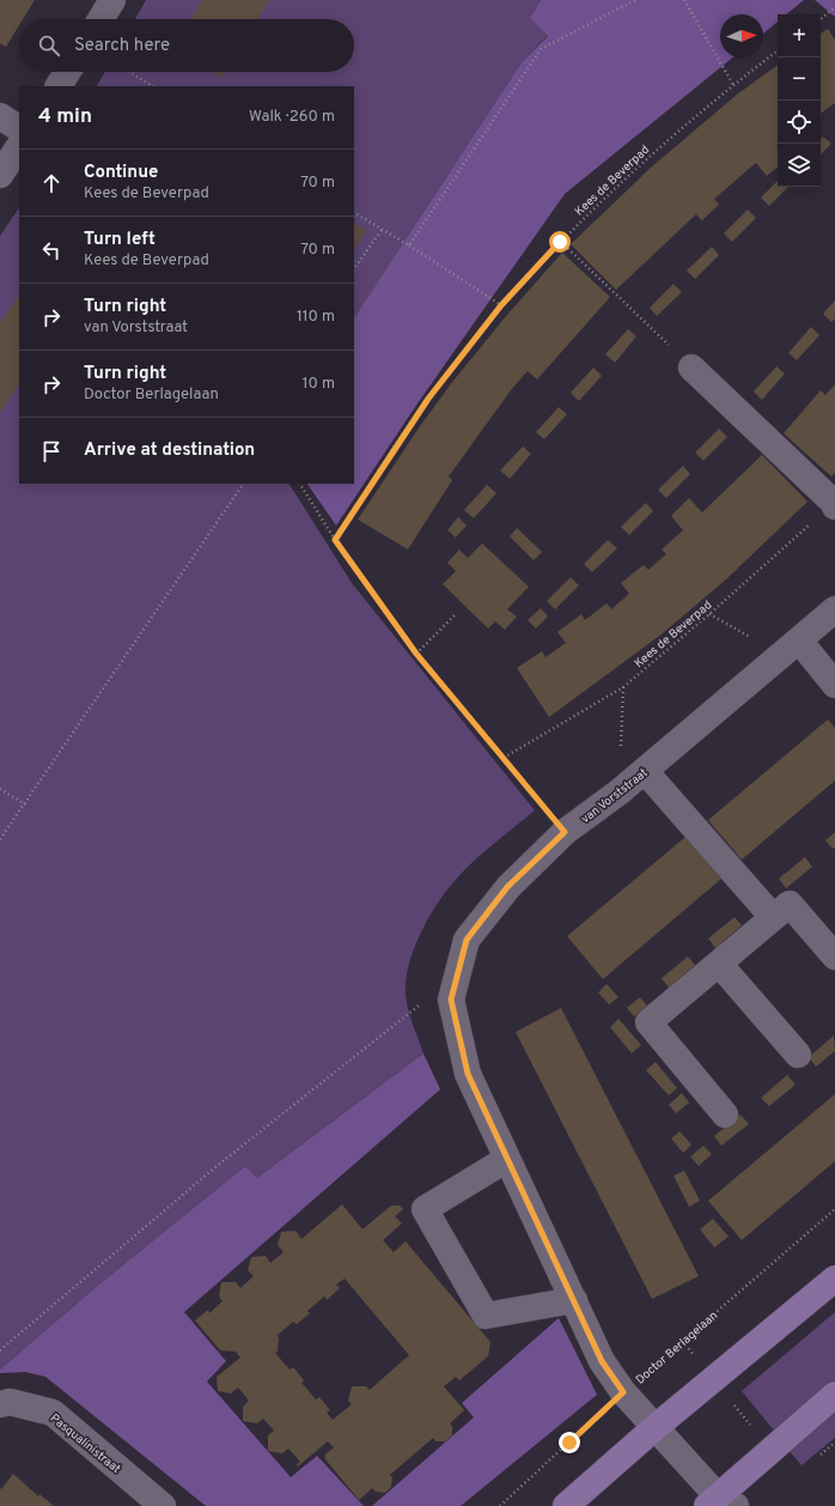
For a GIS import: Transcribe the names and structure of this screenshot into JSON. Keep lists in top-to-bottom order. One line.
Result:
{"streets":{"street":["van Vorststraat","Pasqualinistraat"],"path":["Kees de Beverpad","Doctor Berlagelaan"]},"crossings":[["van Vorststraat","Doctor Berlagelaan"]],"north":"right","page":{"map_buttons":["+","−"],"search":"Search here","heading":["4 min","Walk · 260 m"],"list":[["Continue","Kees de Beverpad","70 m"],["Turn left","Kees de Beverpad","70 m"],["Turn right","van Vorststraat","110 m"],["Turn right","Doctor Berlagelaan","10 m"],"Arrive at destination"]}}
